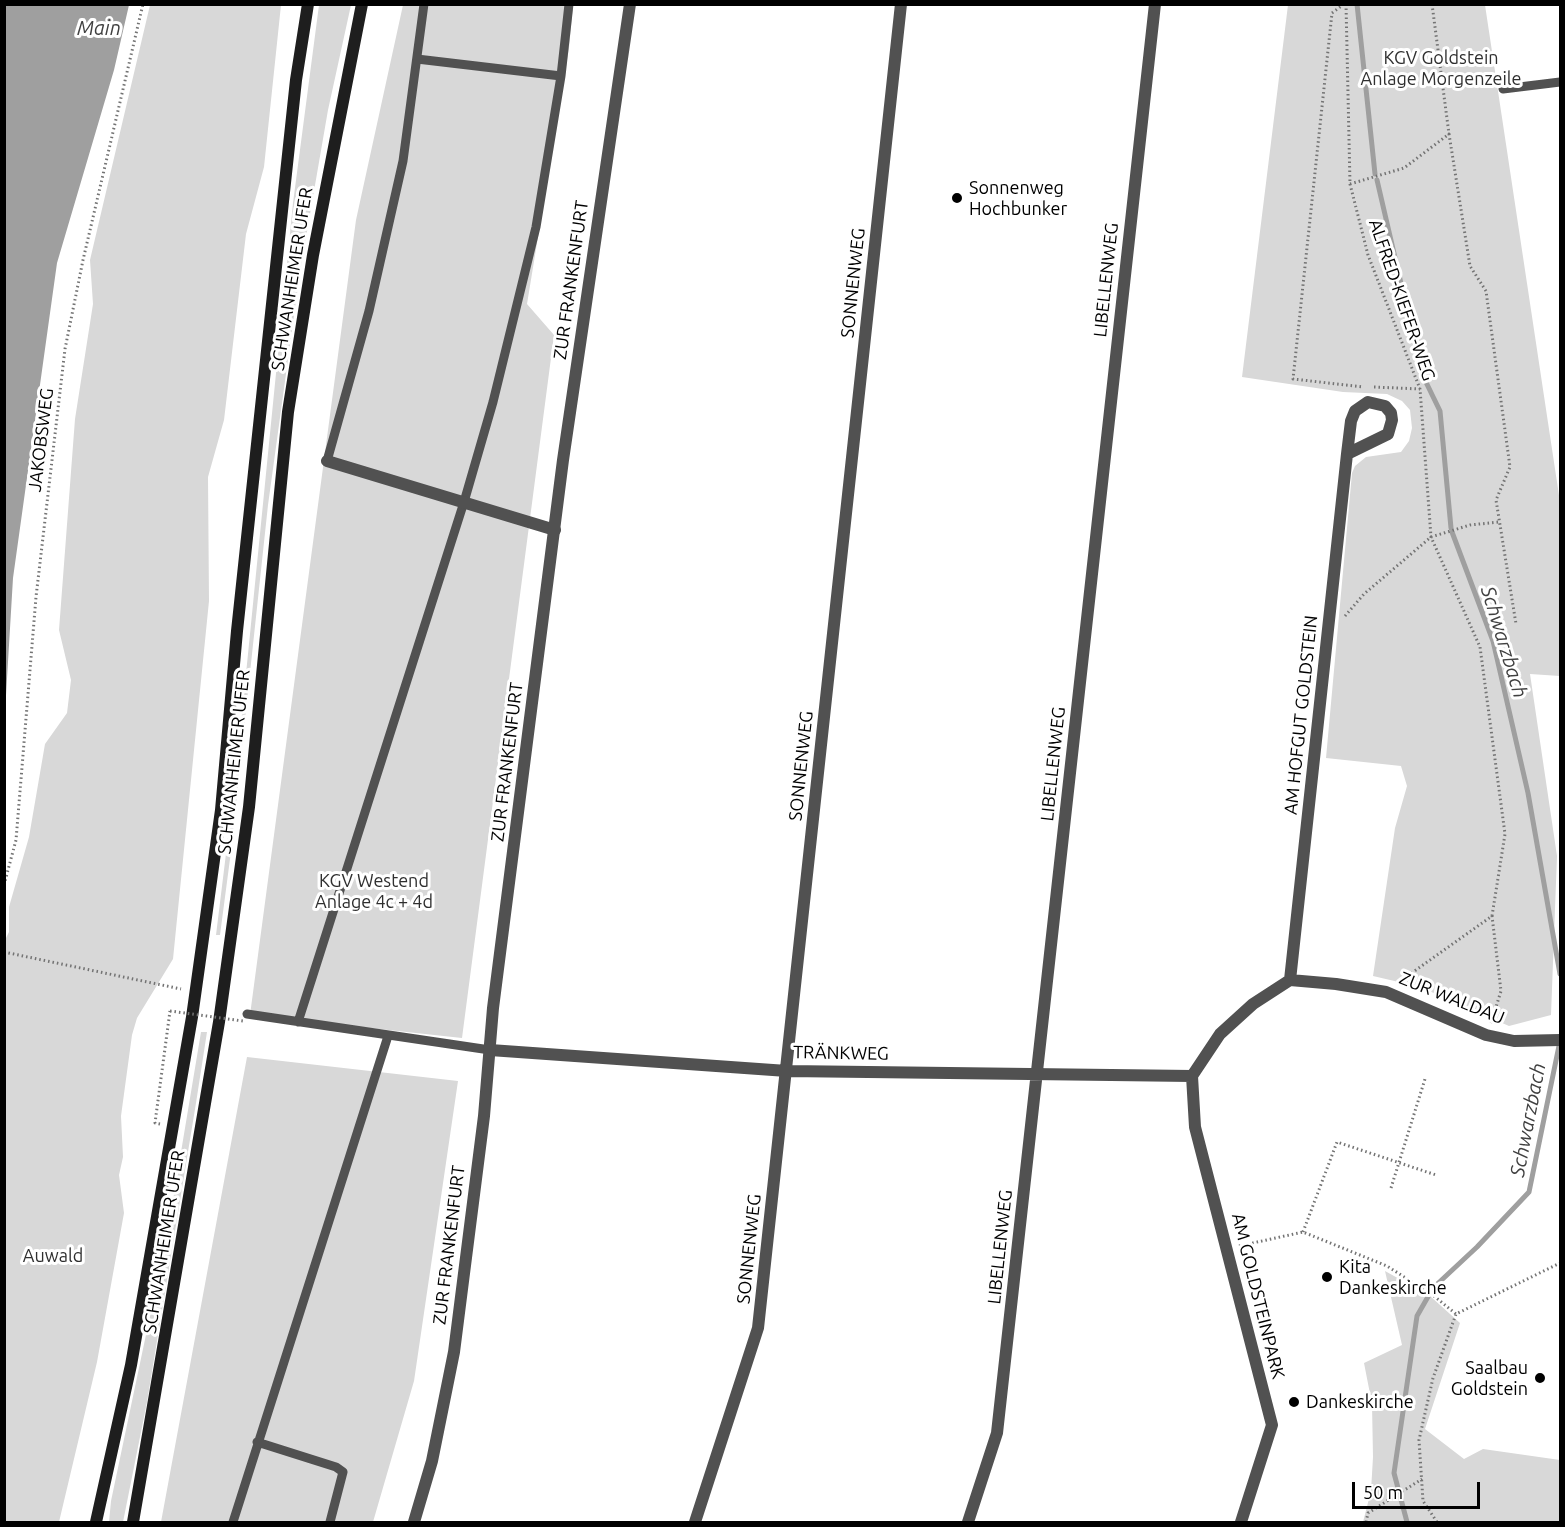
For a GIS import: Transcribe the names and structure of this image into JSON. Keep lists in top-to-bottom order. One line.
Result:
{"streets":{"main road":["SCHWANHEIMER UFER"],"street":["ZUR FRANKENFURT","LIBELLENWEG","SONNENWEG","AM HOFGUT GOLDSTEIN","ZUR WALDAU","TRÄNKWEG","AM GOLDSTEINPARK"],"path":["ALFRED-KIEFER-WEG","JAKOBSWEG"]},"crossings":[["ZUR FRANKENFURT","TRÄNKWEG"],["LIBELLENWEG","TRÄNKWEG"],["SONNENWEG","TRÄNKWEG"],["ALFRED-KIEFER-WEG","ZUR WALDAU"],["AM HOFGUT GOLDSTEIN","ZUR WALDAU"],["TRÄNKWEG","AM GOLDSTEINPARK"]],"water":["Main","Schwarzbach"],"parks":["KGV Goldstein Anlage Morgenzeile","KGV Westend Anlage 4c + 4d","Auwald"],"places":["Sonnenweg Hochbunker","Kita Dankeskirche","Saalbau Goldstein","Dankeskirche"],"scale_bar":"50 m"}
